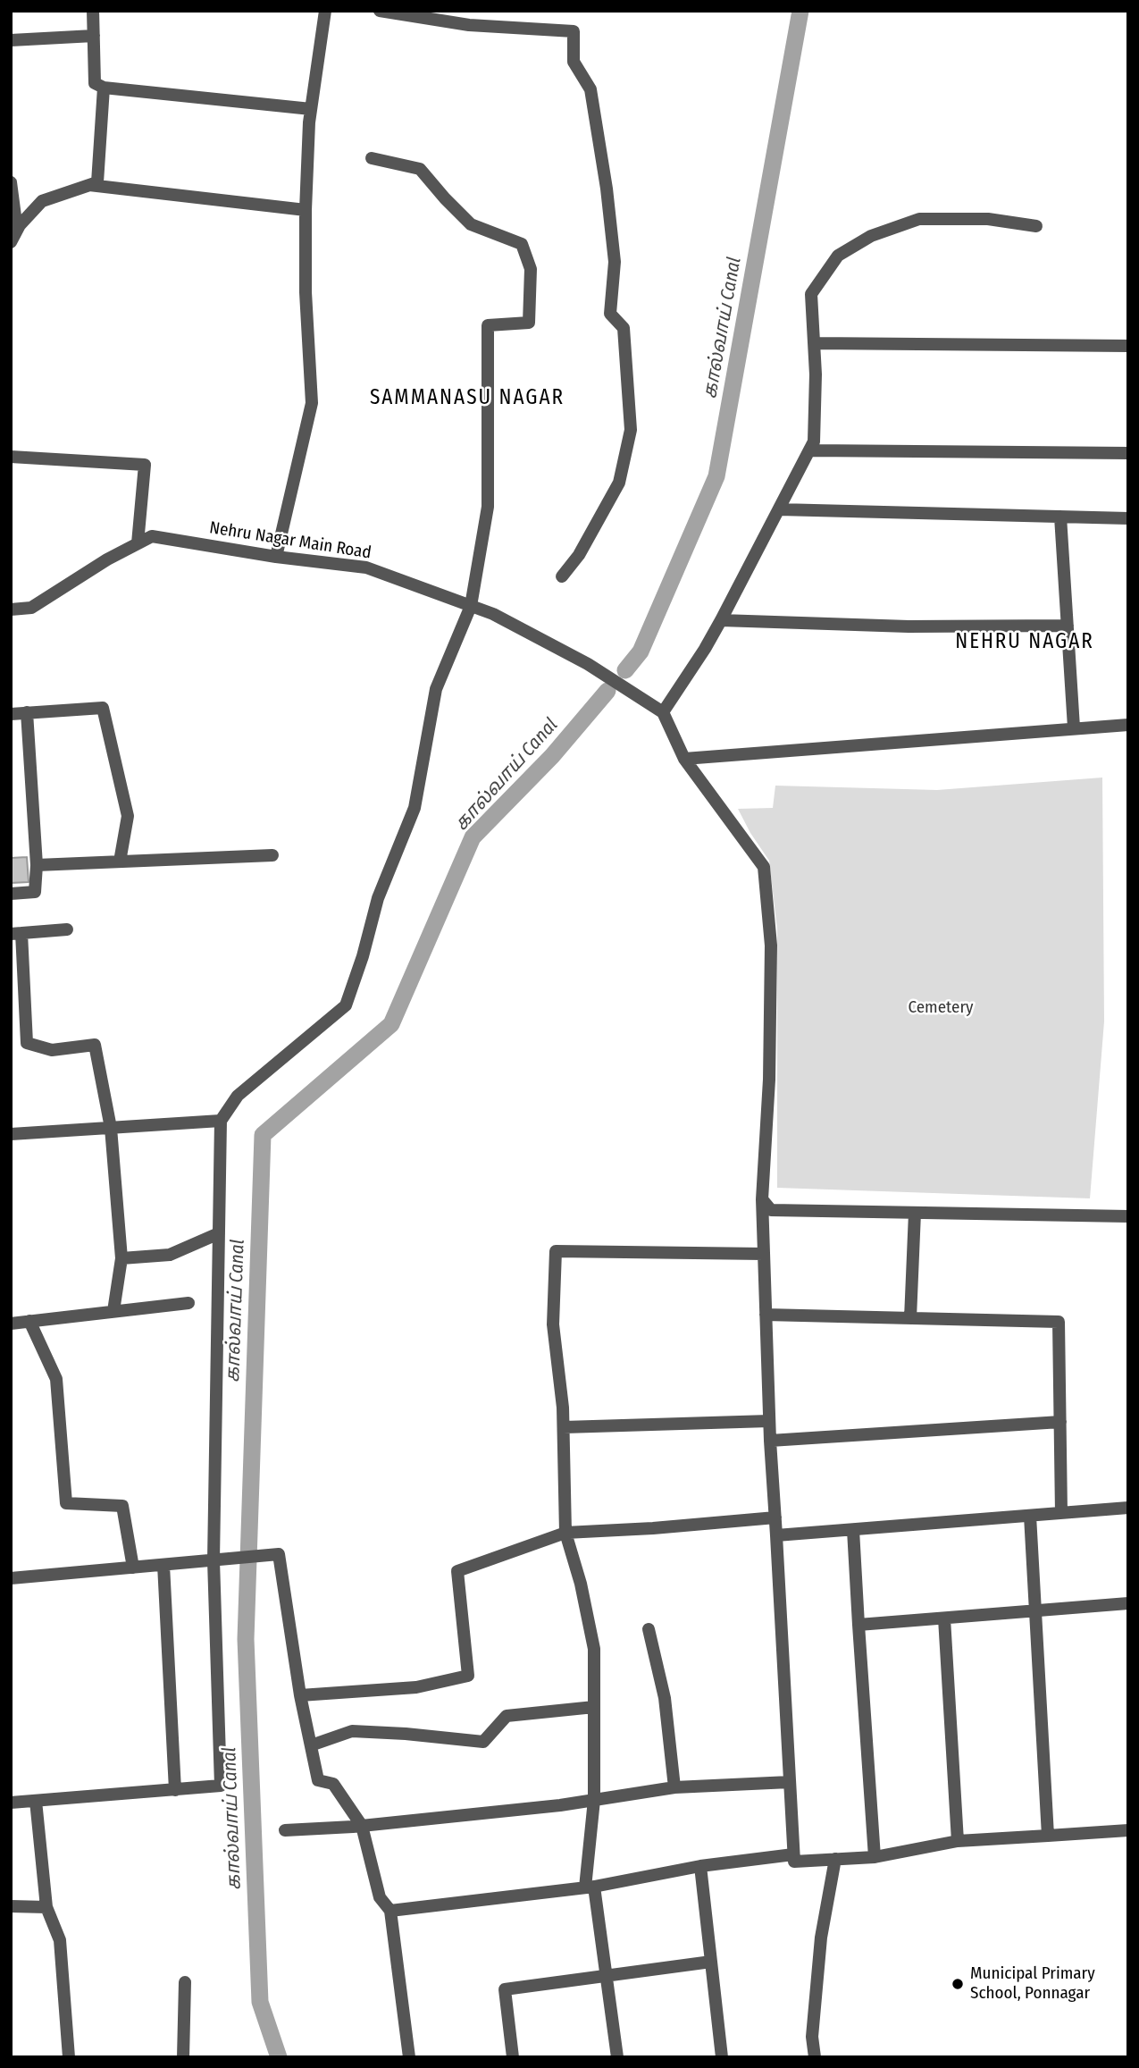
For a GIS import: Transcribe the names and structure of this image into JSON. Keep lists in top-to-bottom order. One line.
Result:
{"streets":{"street":["Nehru Nagar Main Road"]},"districts":["SAMMANASU NAGAR","NEHRU NAGAR"],"water":["கால்வாய் Canal"],"parks":["Cemetery"],"places":["Municipal Primary School, Ponnagar"]}
